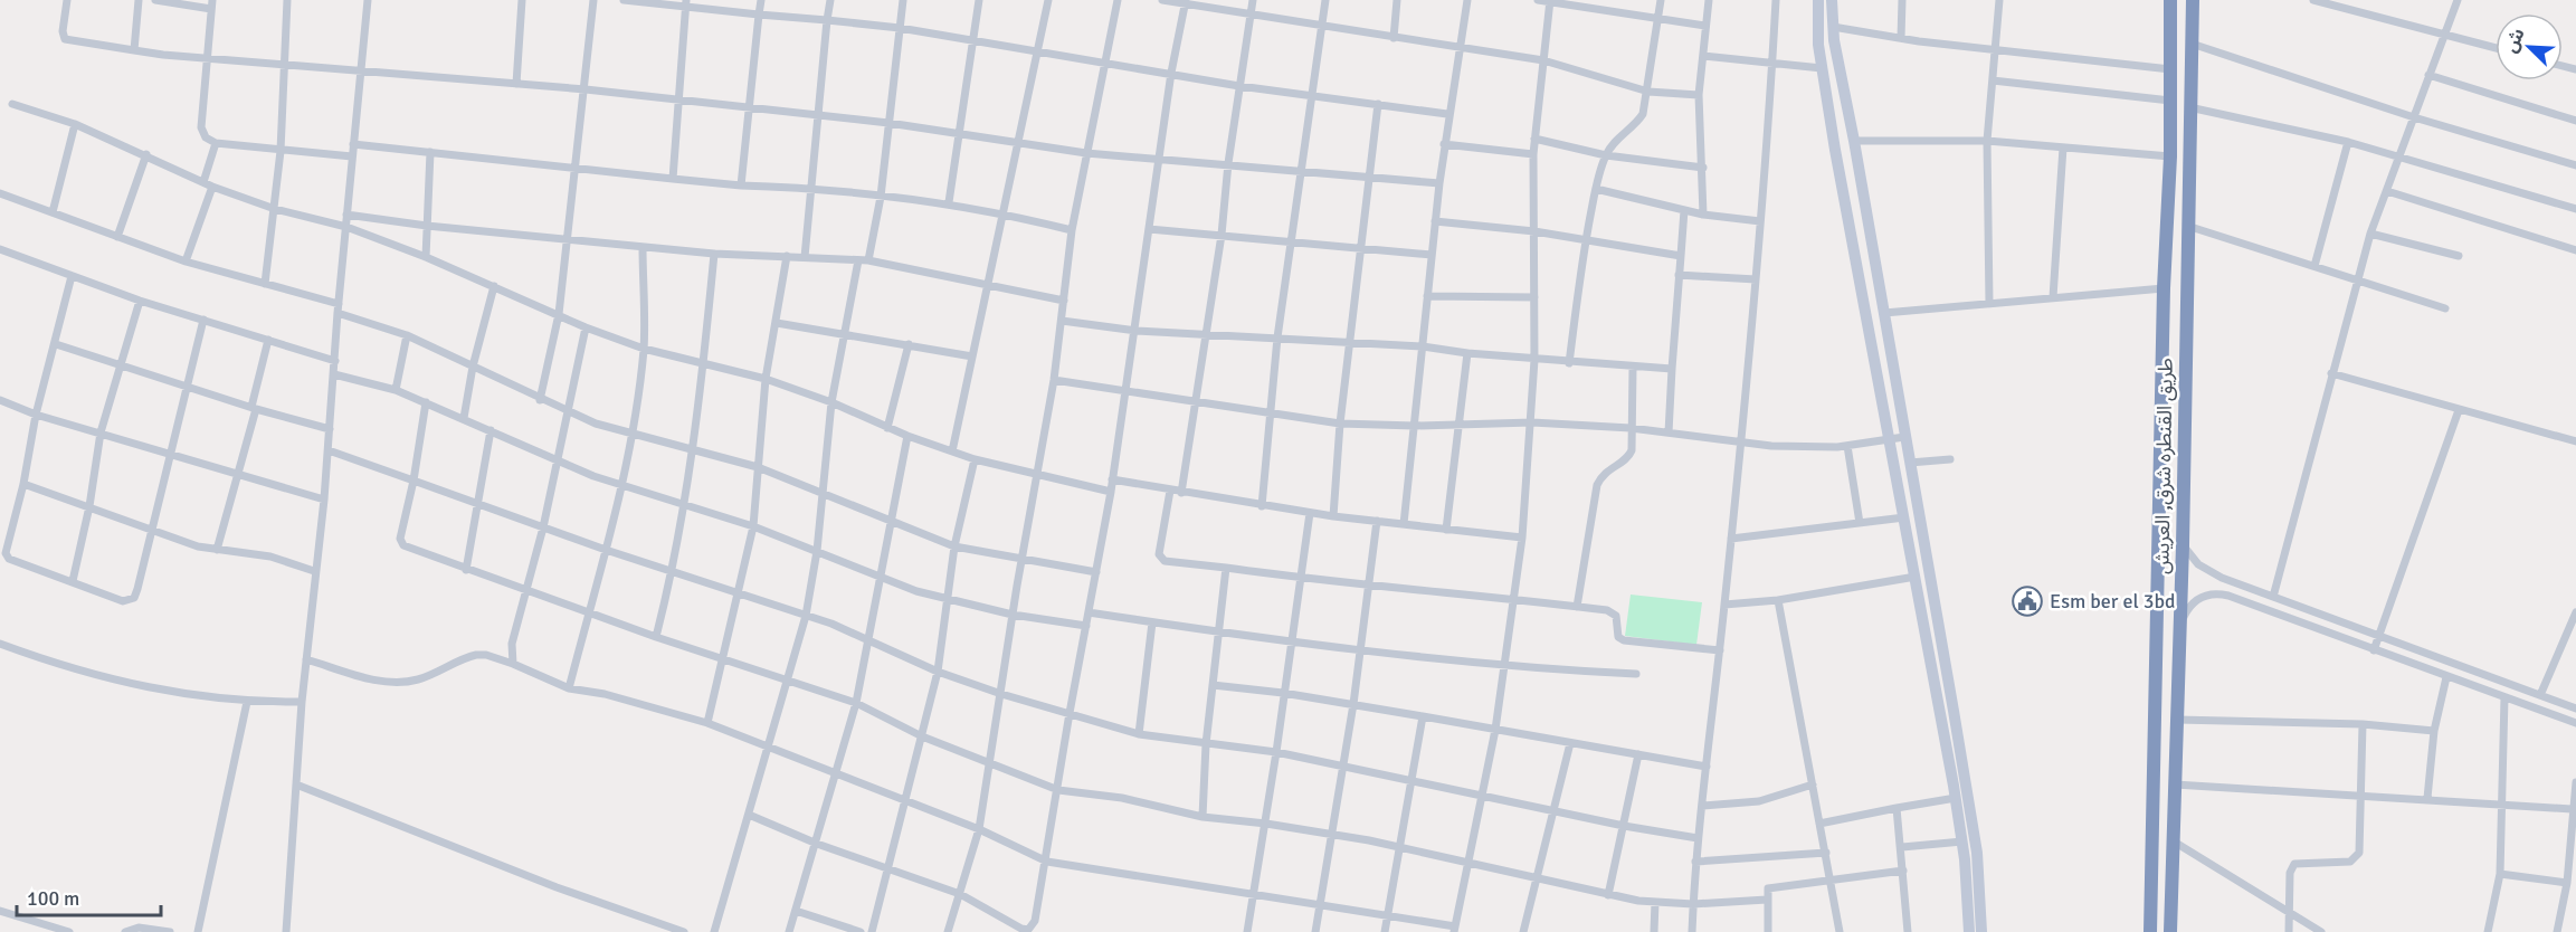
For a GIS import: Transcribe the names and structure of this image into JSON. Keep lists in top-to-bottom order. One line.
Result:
{"streets":{"highway":["طريق القنطره شرق, العريش"]},"places":{"public building":["Esm ber el 3bd"]},"scale_bar":"100 m","north":"top left"}
